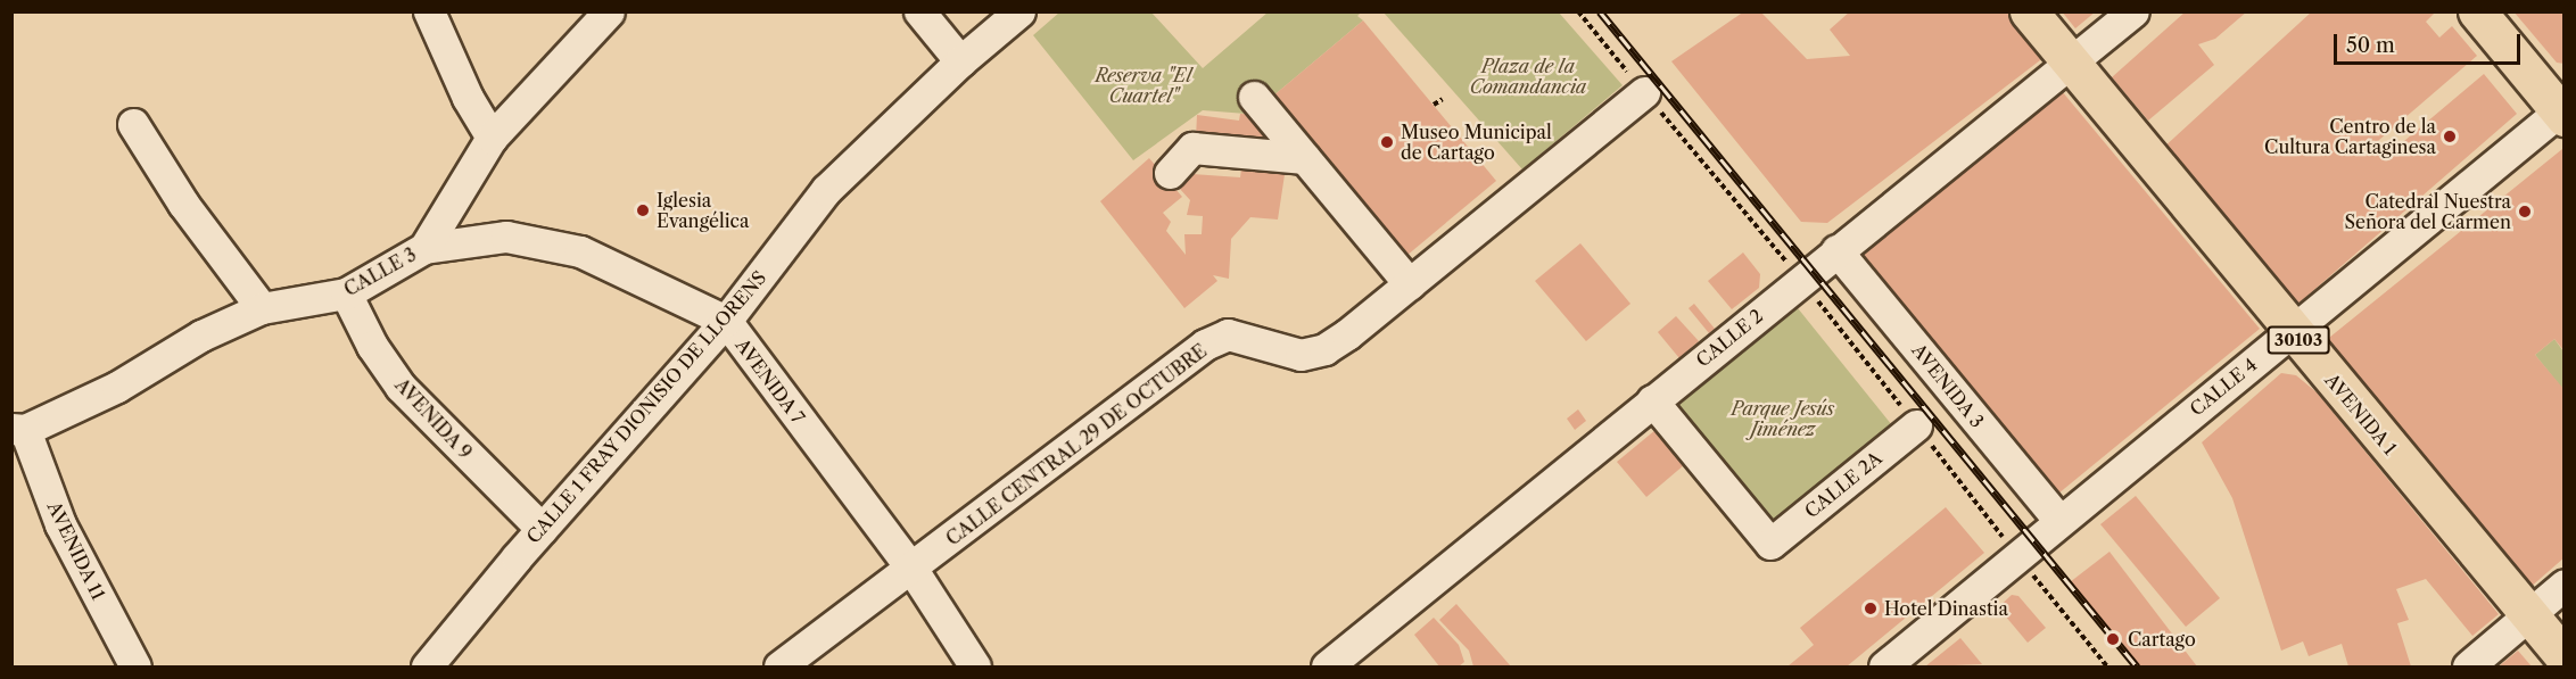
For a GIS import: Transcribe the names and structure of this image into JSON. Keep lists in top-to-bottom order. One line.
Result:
{"streets":{"main road":["30103","AVENIDA 1"],"street":["CALLE 3","CALLE 2","AVENIDA 7","AVENIDA 3","CALLE 4","CALLE 1 FRAY DIONISIO DE LLORENS","AVENIDA 9","CALLE CENTRAL 29 DE OCTUBRE","CALLE 2A","AVENIDA 11"]},"crossings":[["CALLE 3","AVENIDA 7"],["CALLE 3","AVENIDA 9"],["CALLE 3","AVENIDA 11"],["CALLE 2","AVENIDA 3"],["CALLE 2","AVENIDA 1"],["CALLE 2","CALLE 2A"],["AVENIDA 7","CALLE 1 FRAY DIONISIO DE LLORENS"],["AVENIDA 7","CALLE CENTRAL 29 DE OCTUBRE"],["AVENIDA 3","CALLE 4"],["CALLE 4","AVENIDA 1"],["CALLE 1 FRAY DIONISIO DE LLORENS","AVENIDA 9"]],"parks":["Plaza de la Comandancia","Reserva \"El Cuartel\"","Parque Jesús Jiménez"],"places":["Centro de la Cultura Cartaginesa","Museo Municipal de Cartago","Iglesia Evangélica","Catedral Nuestra Señora del Carmen","Hotel Dinastia","Cartago"],"scale_bar":"50 m"}
